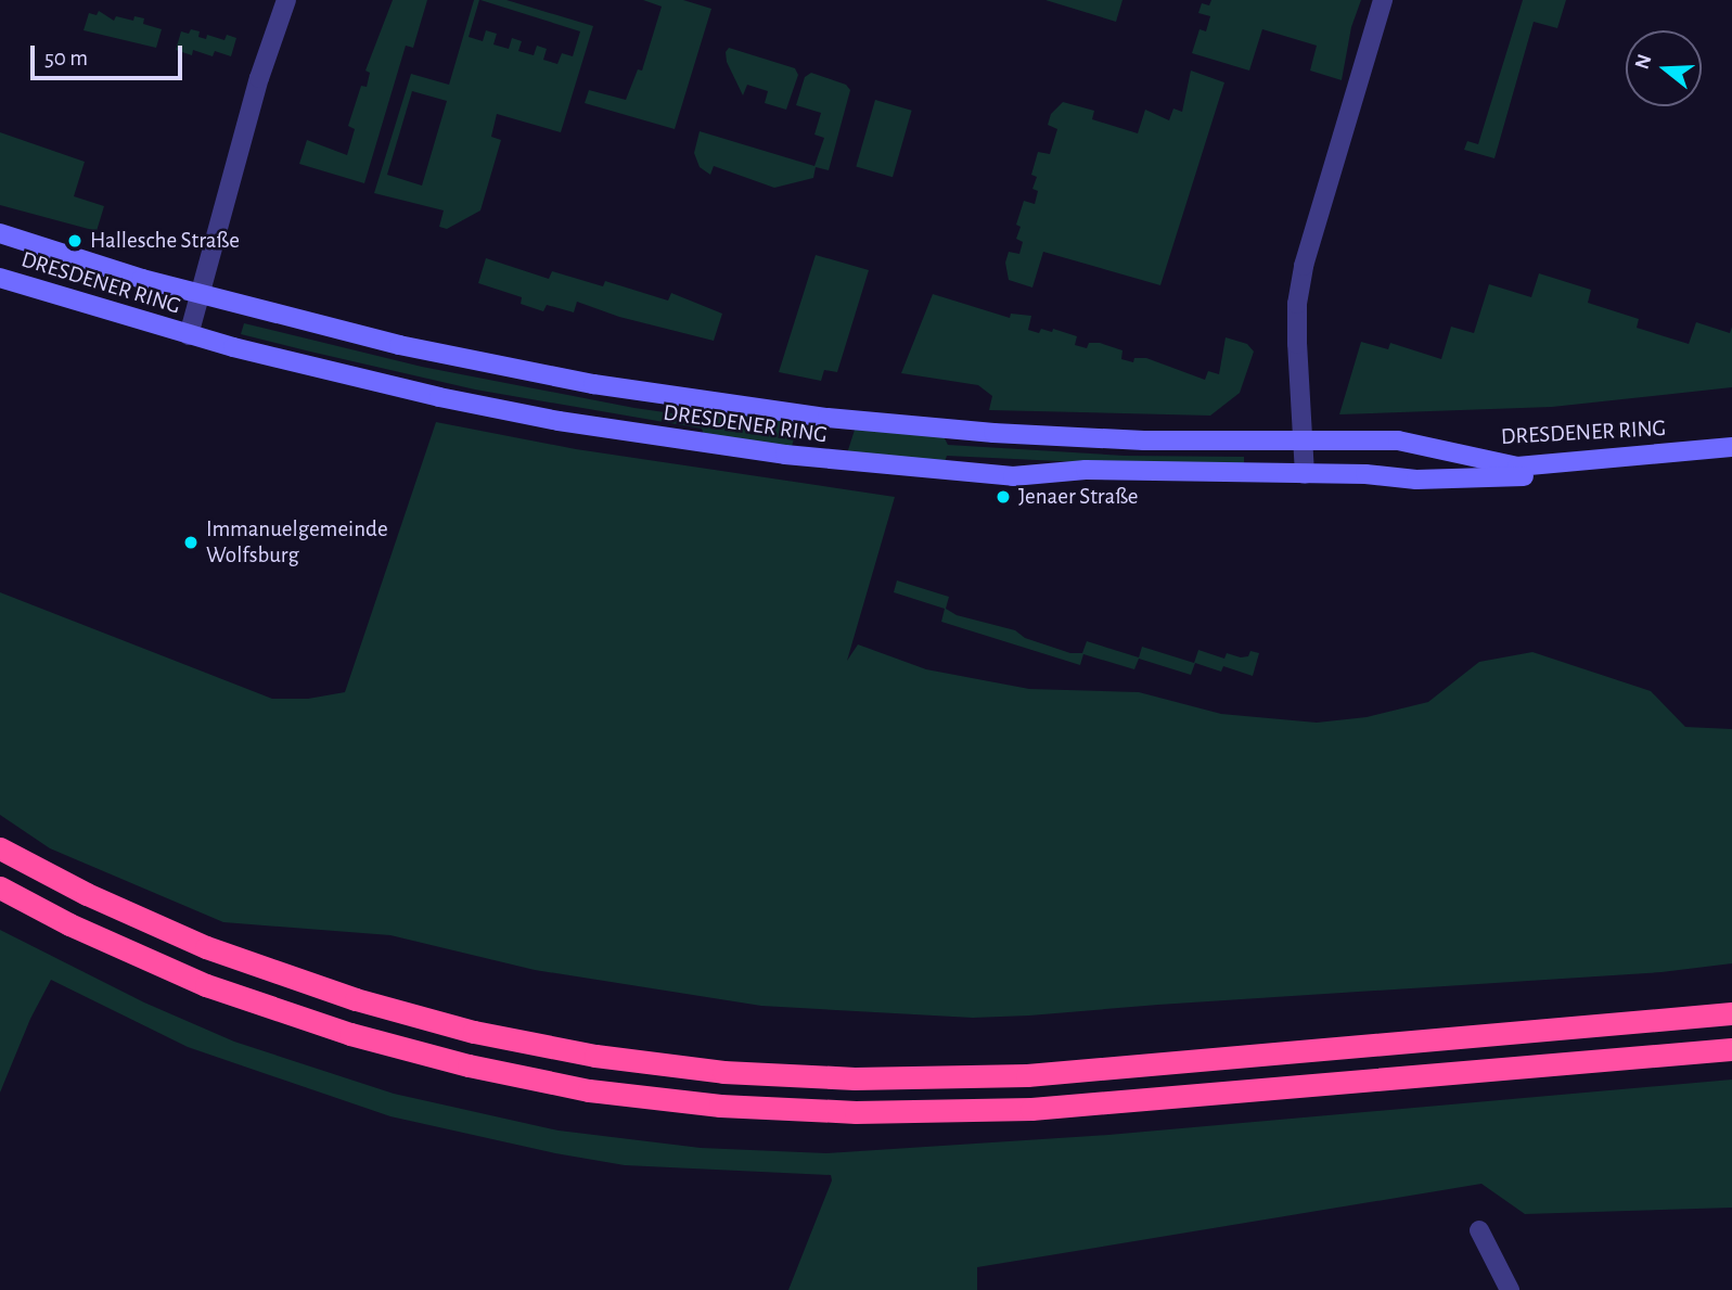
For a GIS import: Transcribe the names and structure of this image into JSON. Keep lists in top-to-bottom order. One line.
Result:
{"streets":{"street":["DRESDENER RING"]},"places":["Hallesche Straße","Jenaer Straße","Immanuelgemeinde Wolfsburg"],"scale_bar":"50 m","north":"left"}
